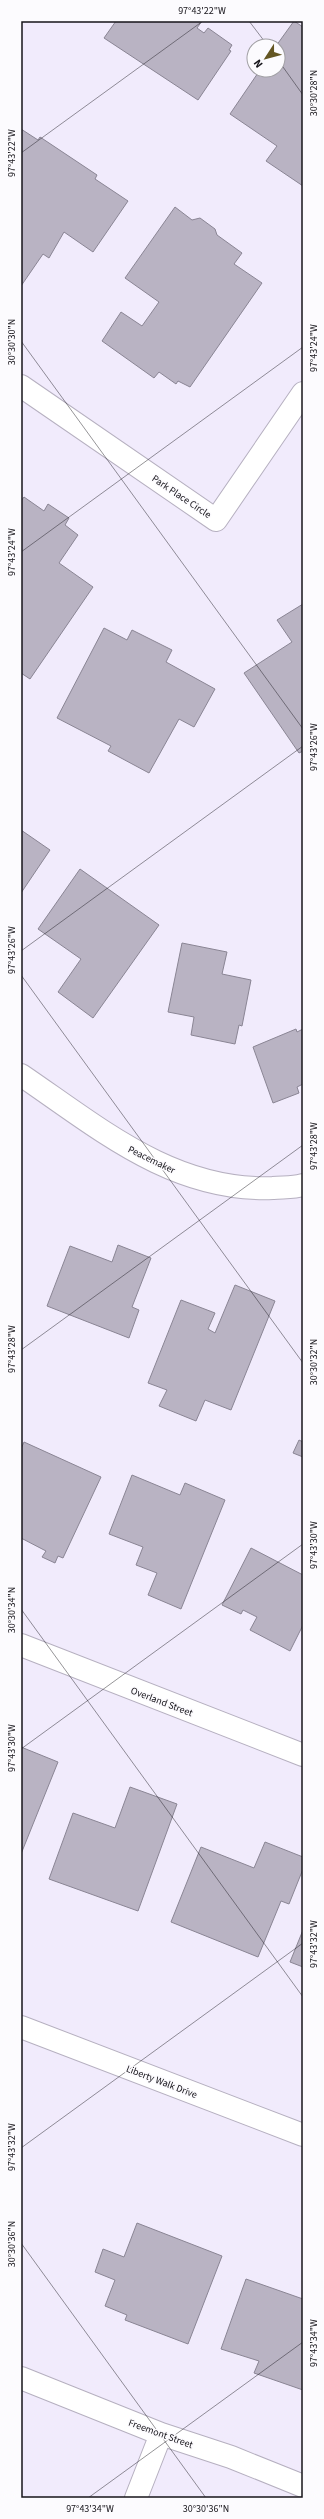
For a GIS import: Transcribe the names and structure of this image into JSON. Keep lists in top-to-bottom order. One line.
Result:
{"streets":{"street":["Park Place Circle","Peacemaker","Overland Street","Liberty Walk Drive","Freemont Street"]},"north":"bottom left","coordinates":["97°43'22\"W","30°30'28\"N","30°30'30\"N","97°43'24\"W","97°43'26\"W","97°43'28\"W","30°30'32\"N","97°43'30\"W","30°30'34\"N","97°43'32\"W","30°30'36\"N","97°43'34\"W"]}
